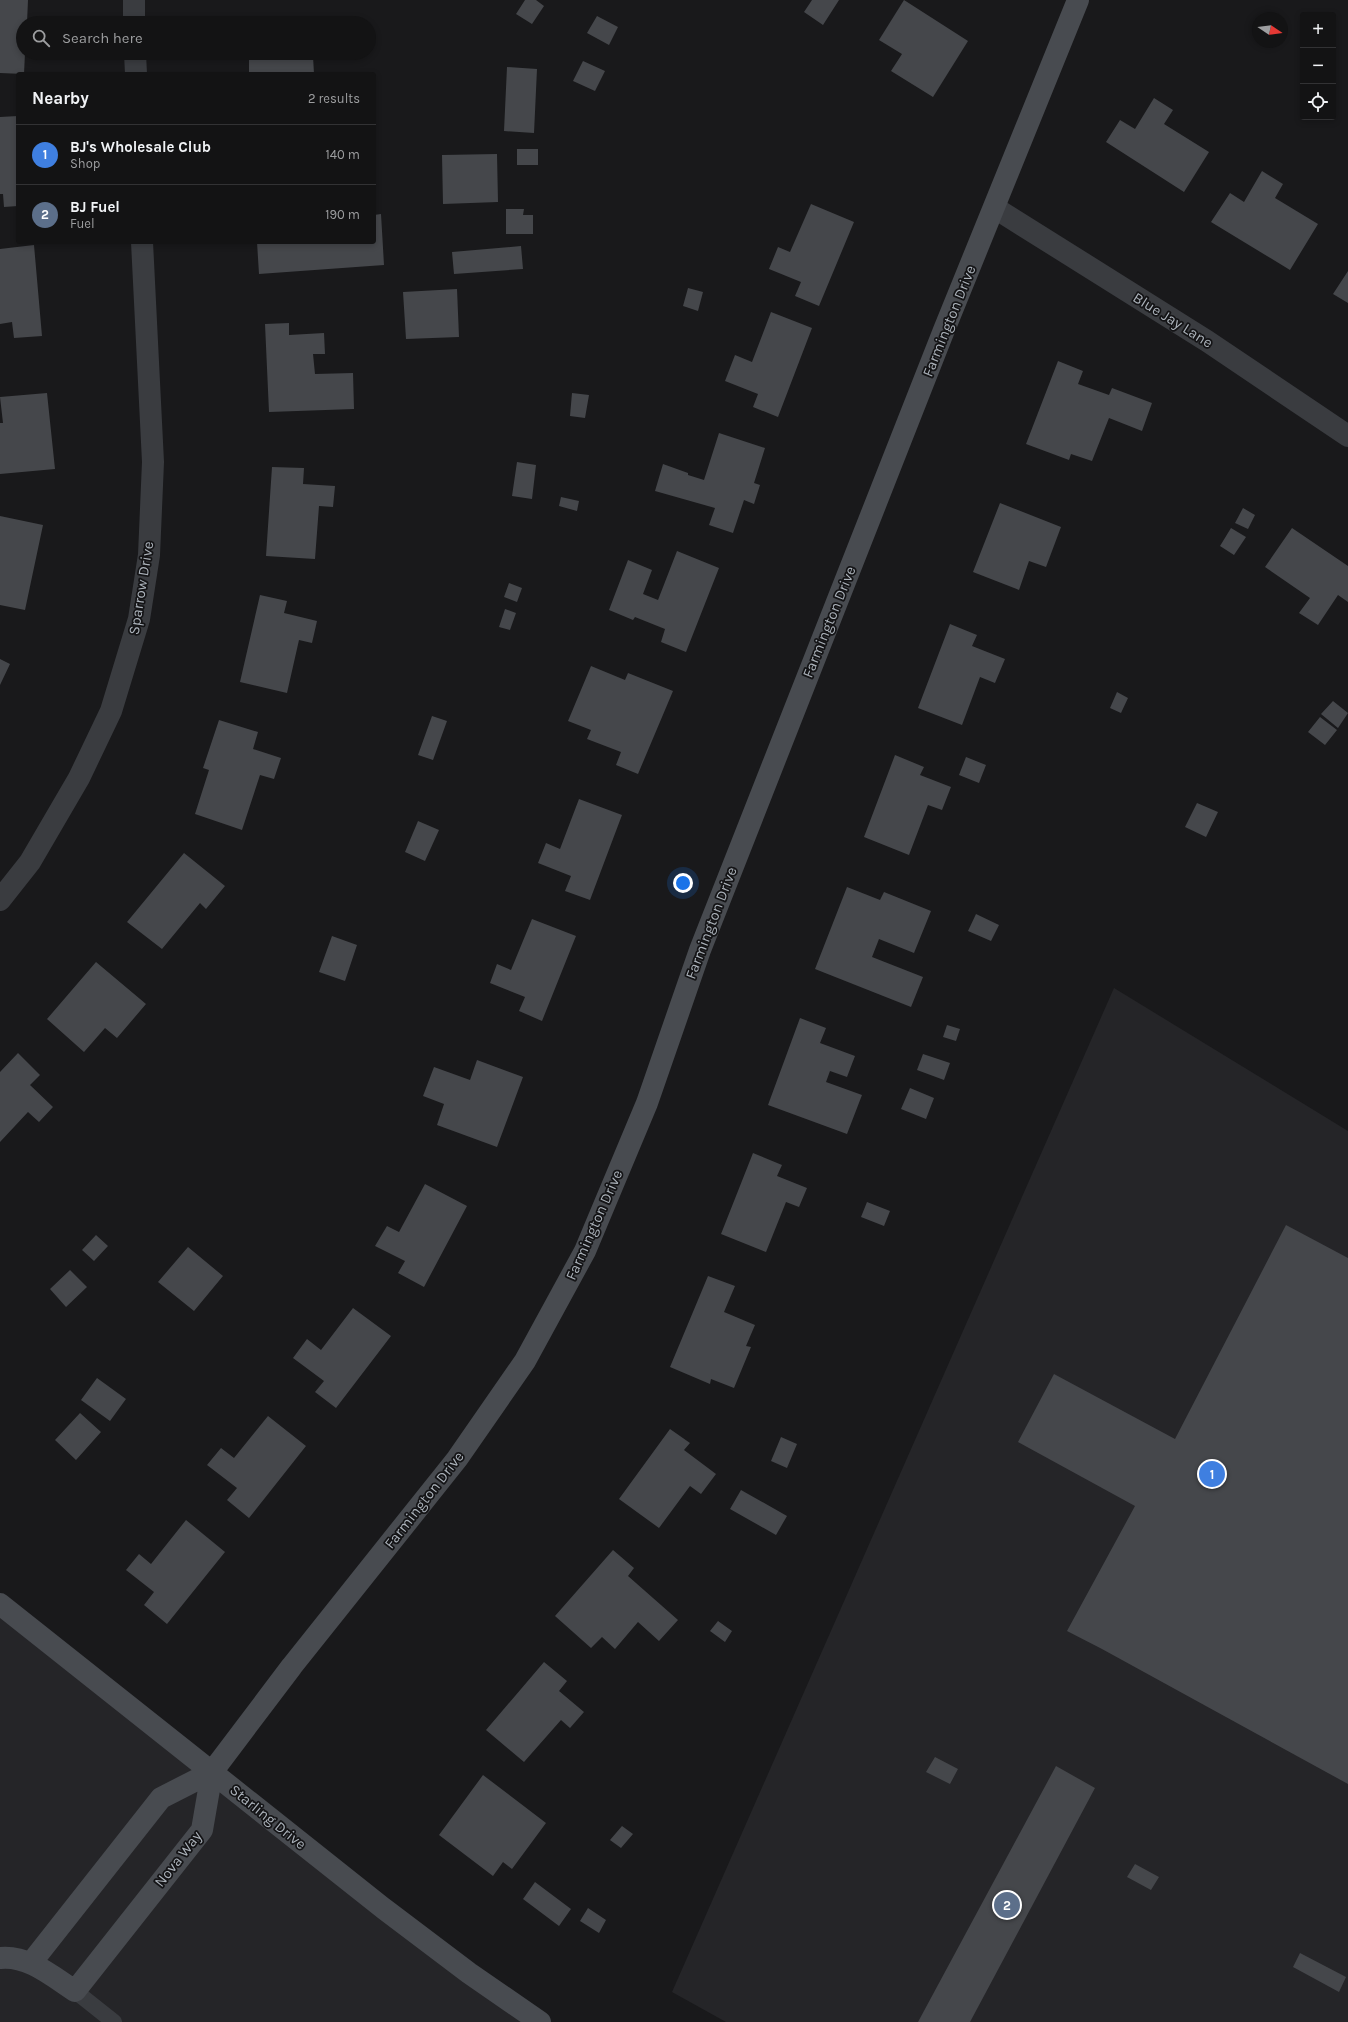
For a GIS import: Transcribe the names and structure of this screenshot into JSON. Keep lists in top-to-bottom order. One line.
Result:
{"streets":{"street":["Blue Jay Lane","Farmington Drive","Sparrow Drive","Starling Drive","Nova Way"]},"crossings":[["Blue Jay Lane","Farmington Drive"],["Farmington Drive","Starling Drive"],["Farmington Drive","Nova Way"],["Starling Drive","Nova Way"]],"north":"right","page":{"map_buttons":["+","−"],"search":"Search here","heading":["Nearby","2 results"],"list":[{"mark":"1","name":"BJ's Wholesale Club","note":"Shop","value":"140 m"},{"mark":"2","name":"BJ Fuel","note":"Fuel","value":"190 m"}],"pins":["1","2"]}}
